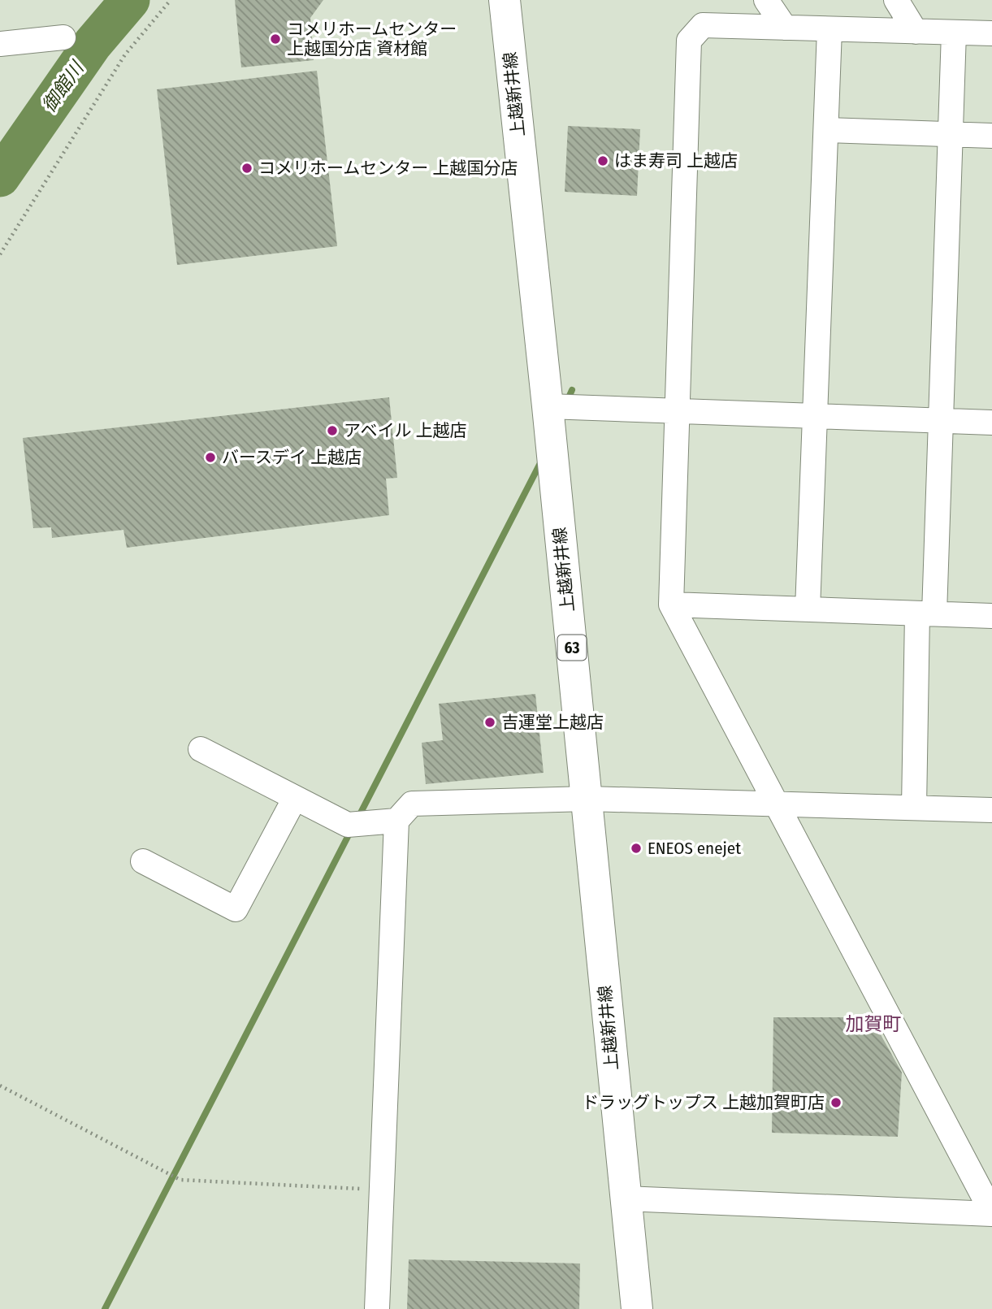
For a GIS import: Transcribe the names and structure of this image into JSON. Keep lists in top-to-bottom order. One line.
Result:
{"streets":{"main road":["上越新井線","63"]},"districts":["加賀町"],"water":["御館川"],"places":["コメリホームセンター 上越国分店 資材館","はま寿司 上越店","コメリホームセンター 上越国分店","アベイル 上越店","バースデイ 上越店","吉運堂上越店","ENEOS enejet","ドラッグトップス 上越加賀町店"]}
